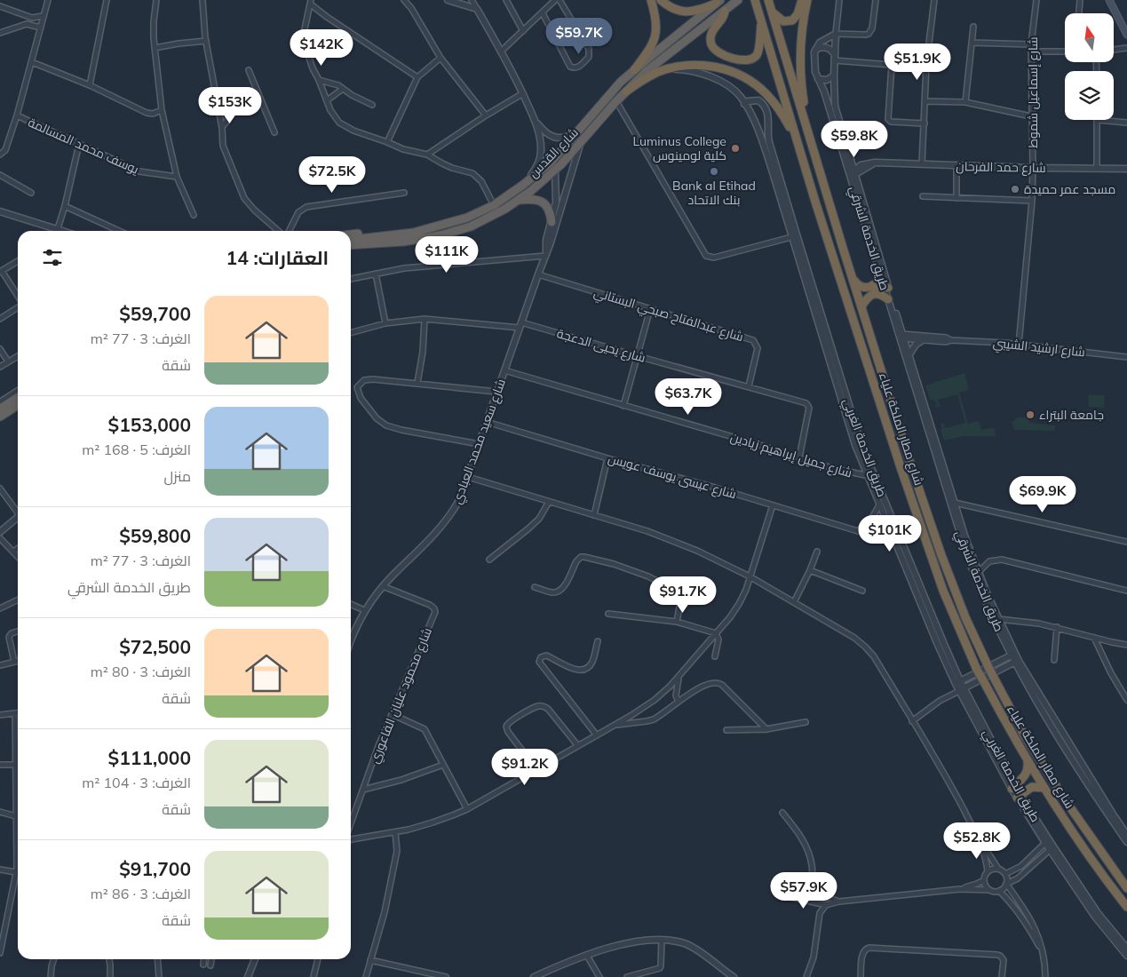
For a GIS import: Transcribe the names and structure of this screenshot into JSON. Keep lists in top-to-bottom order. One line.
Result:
{"streets":{"highway":["شارع القدس","شارع مطار الملكة علياء"],"street":["شارع إسماعيل شموط","يوسف محمد المسالمة","شارع حمد الفرحان","طريق الخدمة الشرقي","شارع عبدالفتاح صبحي البستاني","شارع يحيى الدعجة","شارع ارشيد الشيبي","شارع سعيد محمد العبادي","طريق الخدمة الغربي","شارع جميل إبراهيم زيادين","شارع عيسى يوسف عويس","شارع محمود عليان الفاعوري"]},"crossings":[["شارع إسماعيل شموط","شارع حمد الفرحان"],["شارع إسماعيل شموط","شارع ارشيد الشيبي"],["شارع القدس","شارع سعيد محمد العبادي"],["شارع حمد الفرحان","طريق الخدمة الشرقي"],["طريق الخدمة الشرقي","شارع ارشيد الشيبي"],["شارع عبدالفتاح صبحي البستاني","شارع يحيى الدعجة"],["شارع عبدالفتاح صبحي البستاني","شارع سعيد محمد العبادي"],["شارع يحيى الدعجة","شارع سعيد محمد العبادي"],["شارع يحيى الدعجة","شارع جميل إبراهيم زيادين"],["شارع سعيد محمد العبادي","شارع جميل إبراهيم زيادين"],["شارع سعيد محمد العبادي","شارع عيسى يوسف عويس"],["شارع سعيد محمد العبادي","شارع محمود عليان الفاعوري"],["طريق الخدمة الغربي","شارع جميل إبراهيم زيادين"],["طريق الخدمة الغربي","شارع عيسى يوسف عويس"]],"places":["Luminus College كلية لومينوس","Bank al Etihad بنك الاتحاد","مسجد عمر حميدة","جامعة البتراء"],"north":"top","page":{"price":["$59.7K","$142K","$51.9K","$153K","$59.8K","$72.5K","$111K","$63.7K","$69.9K","$101K","$91.7K","$91.2K","$52.8K","$57.9K"],"heading":"العقارات: 14","list":[{"name":"$59,700","note":"الغرف: 3 · 77 m² · شقة"},{"name":"$153,000","note":"الغرف: 5 · 168 m² · منزل"},{"name":"$59,800","note":"الغرف: 3 · 77 m² · طريق الخدمة الشرقي"},{"name":"$72,500","note":"الغرف: 3 · 80 m² · شقة"},{"name":"$111,000","note":"الغرف: 3 · 104 m² · شقة"},{"name":"$91,700","note":"الغرف: 3 · 86 m² · شقة"}]}}
